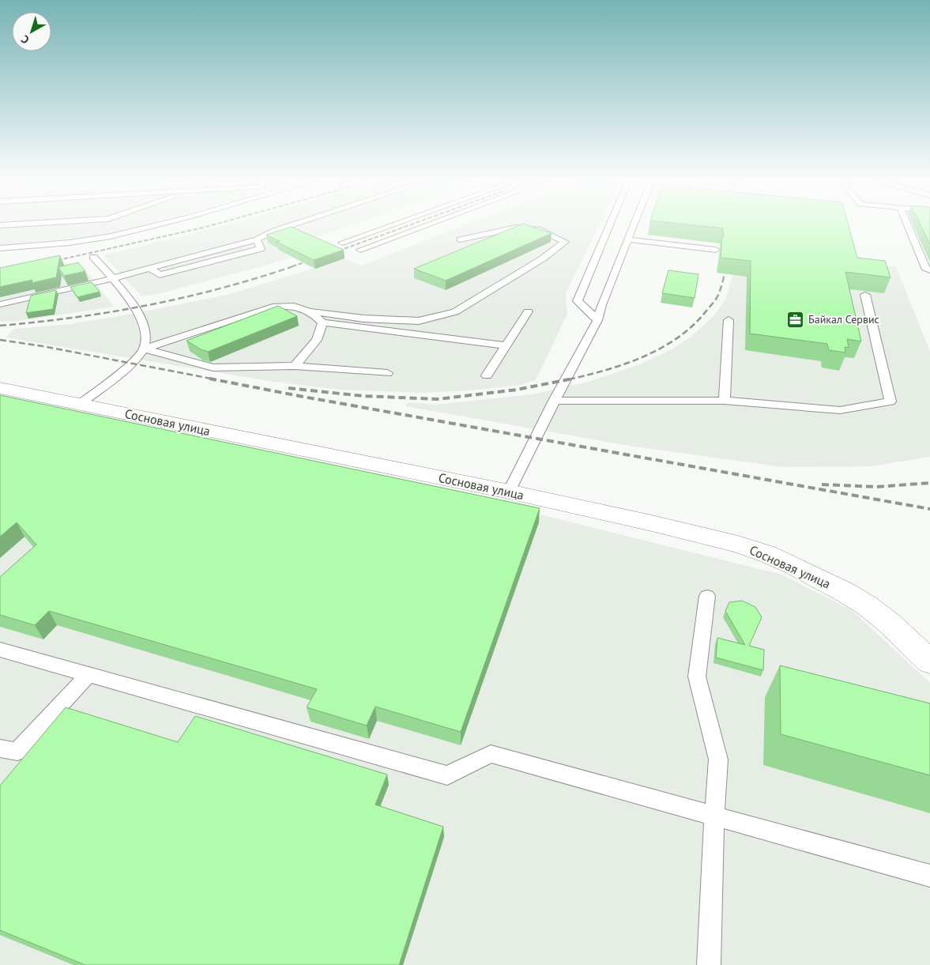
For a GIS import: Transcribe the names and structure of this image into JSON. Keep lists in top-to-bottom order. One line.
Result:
{"streets":{"main road":["Сосновая улица"]},"places":{"office":["Байкал Сервис"]},"north":"bottom left"}
